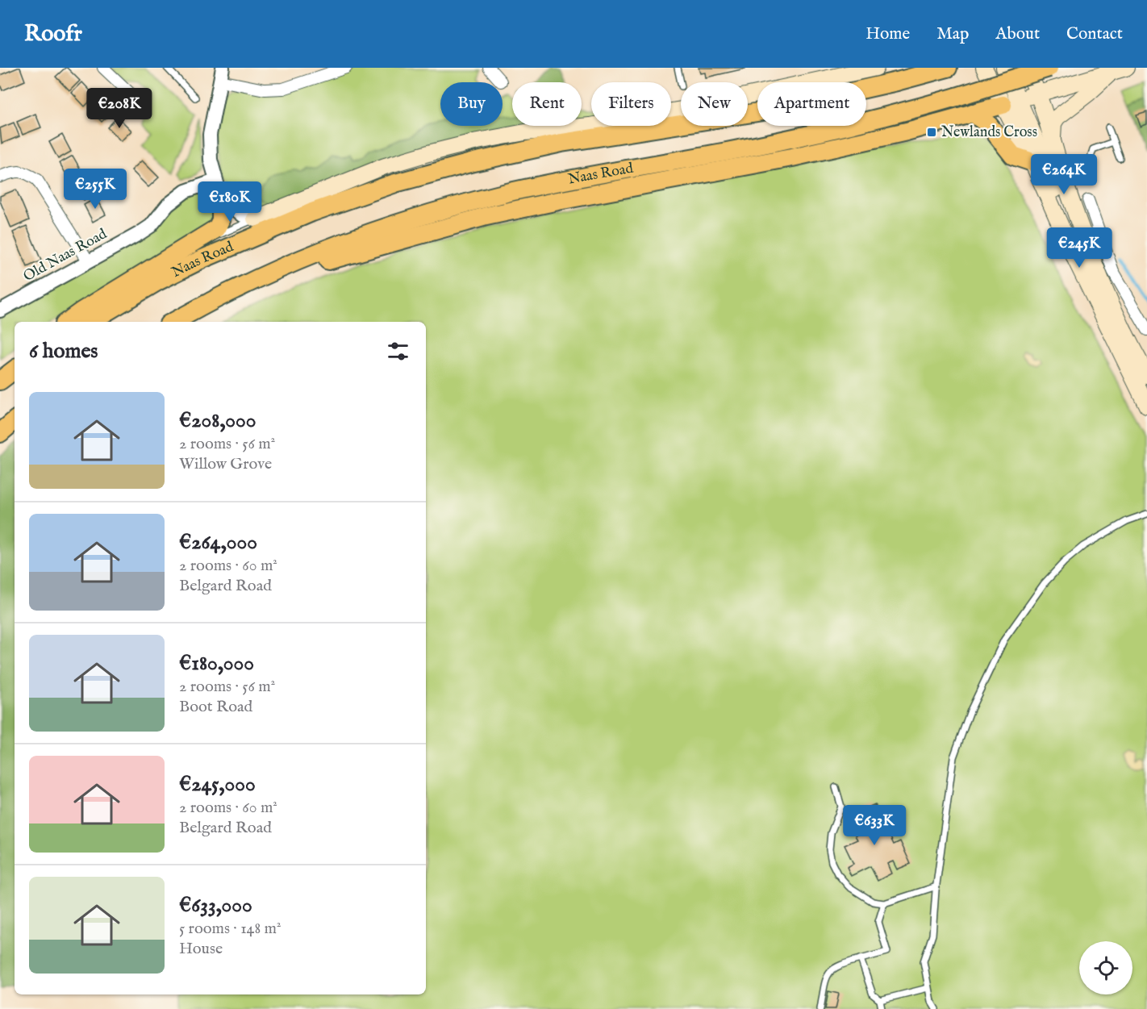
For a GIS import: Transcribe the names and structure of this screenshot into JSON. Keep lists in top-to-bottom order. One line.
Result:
{"streets":{"highway":["Naas Road"],"street":["Old Naas Road"]},"places":{"transit":["Newlands Cross"]},"page":{"header":"Roofr","nav":["Home","Map","About","Contact"],"chip":["Buy","Rent","Filters","New","Apartment"],"price":["€208K","€264K","€255K","€180K","€245K","€633K"],"heading":"6 homes","list":[{"name":"€208,000","note":"2 rooms · 56 m² · Willow Grove"},{"name":"€264,000","note":"2 rooms · 60 m² · Belgard Road"},{"name":"€180,000","note":"2 rooms · 56 m² · Boot Road"},{"name":"€245,000","note":"2 rooms · 60 m² · Belgard Road"},{"name":"€633,000","note":"5 rooms · 148 m² · House"}]}}
